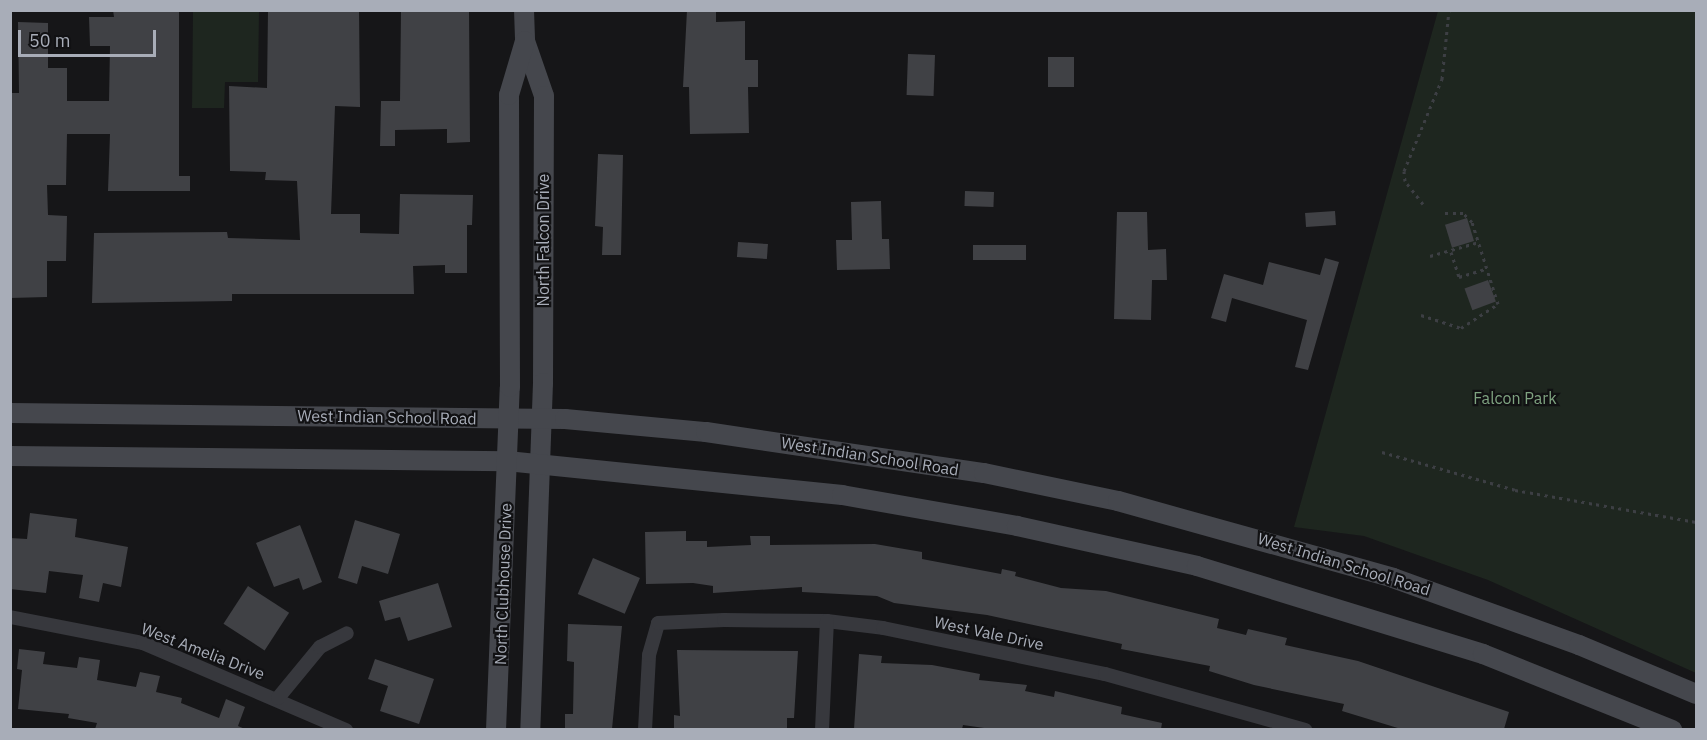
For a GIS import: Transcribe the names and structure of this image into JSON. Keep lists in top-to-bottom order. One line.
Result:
{"streets":{"main road":["North Falcon Drive","West Indian School Road","North Clubhouse Drive"],"street":["West Vale Drive","West Amelia Drive"]},"crossings":[["North Falcon Drive","West Indian School Road"],["North Falcon Drive","North Clubhouse Drive"]],"parks":["Falcon Park"],"scale_bar":"50 m"}
